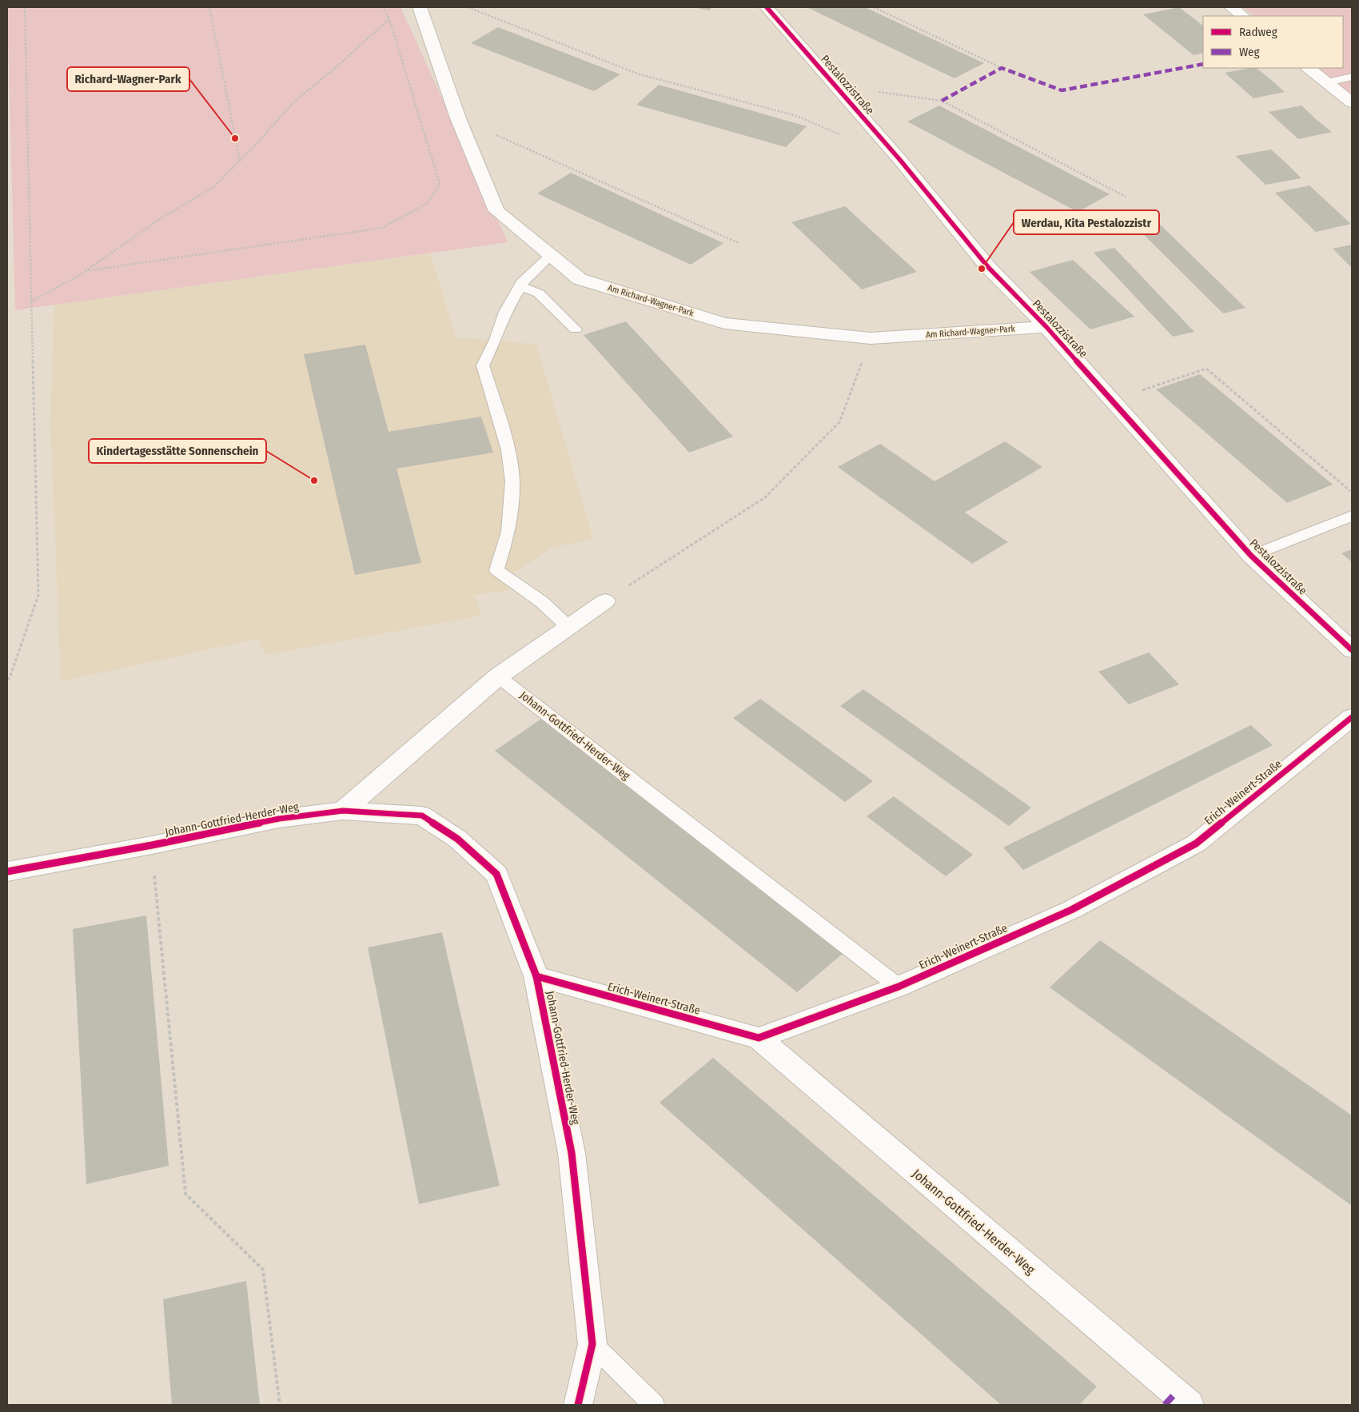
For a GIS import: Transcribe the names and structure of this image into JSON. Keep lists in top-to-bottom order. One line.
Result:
{"streets":{"street":["Pestalozzistraße","Am Richard-Wagner-Park","Johann-Gottfried-Herder-Weg","Erich-Weinert-Straße"]},"crossings":[["Pestalozzistraße","Am Richard-Wagner-Park"],["Johann-Gottfried-Herder-Weg","Erich-Weinert-Straße"]],"places":["Richard-Wagner-Park","Werdau, Kita Pestalozzistr","Kindertagesstätte Sonnenschein"],"legend":["Radweg","Weg"]}
